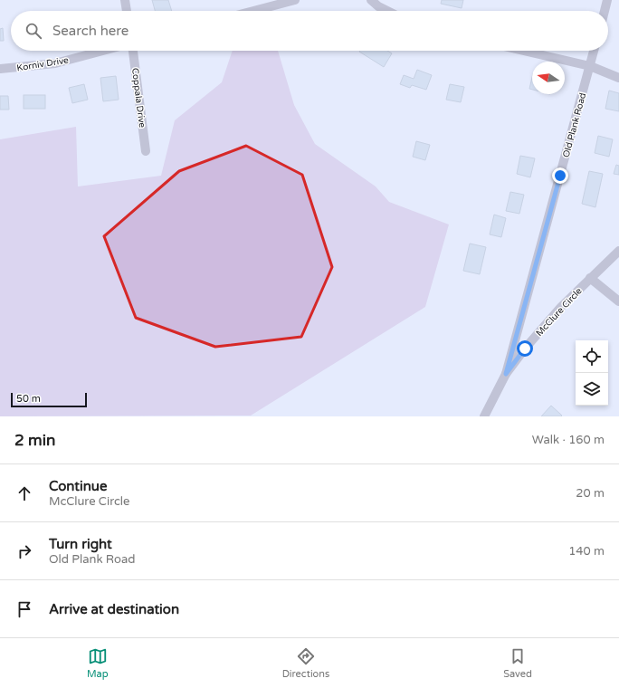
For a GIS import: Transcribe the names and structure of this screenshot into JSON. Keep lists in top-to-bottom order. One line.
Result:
{"streets":{"street":["Korniv Drive","Coppala Drive","Old Plank Road","McClure Circle"]},"crossings":[["Old Plank Road","McClure Circle"]],"scale_bar":"50 m","north":"left","page":{"search":"Search here","scale":"50 m","heading":["2 min","Walk · 160 m"],"list":[["Continue","McClure Circle","20 m"],["Turn right","Old Plank Road","140 m"],"Arrive at destination"],"nav":["Map","Directions","Saved"]}}
